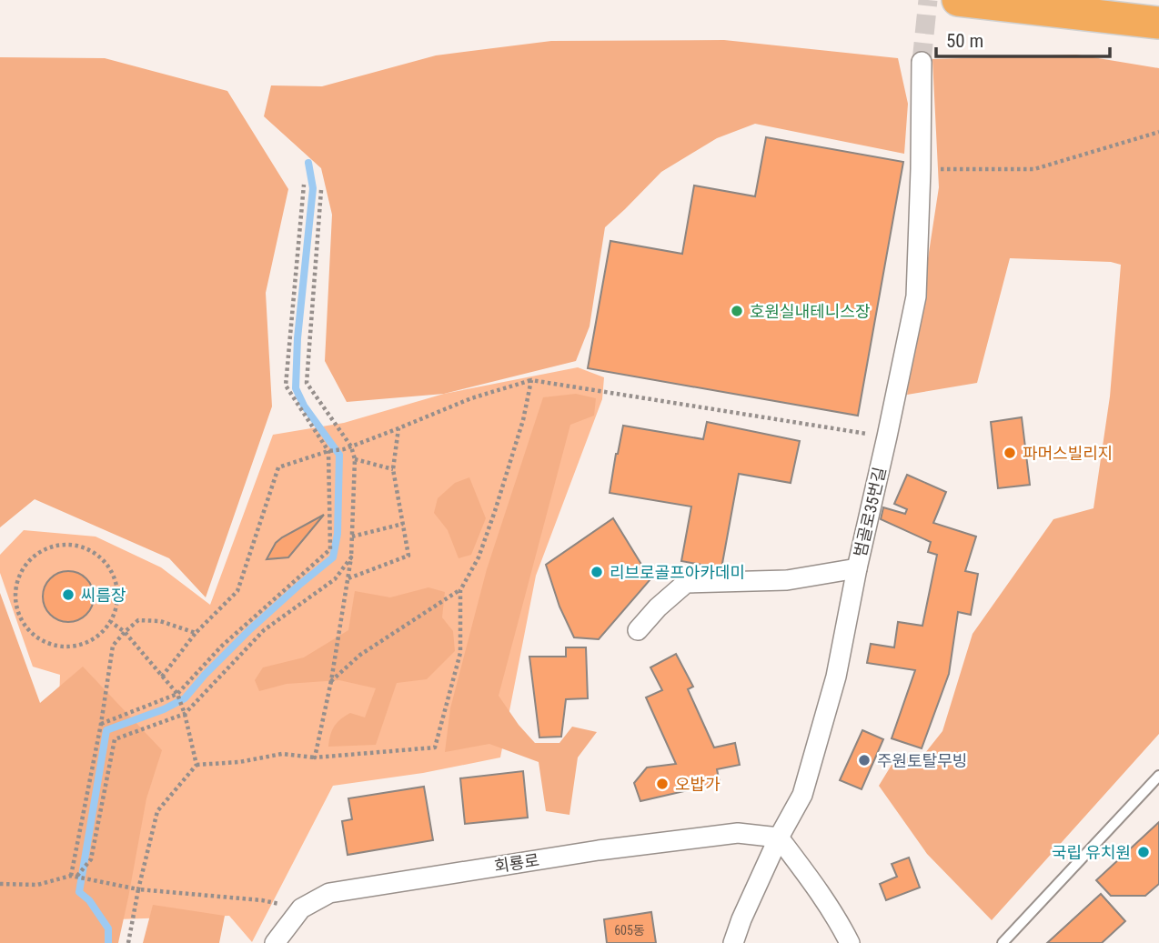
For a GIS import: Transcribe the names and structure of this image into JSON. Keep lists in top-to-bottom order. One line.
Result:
{"streets":{"street":["범골로35번길","회룡로"]},"crossings":[["범골로35번길","회룡로"]],"places":["호원실내테니스장","파머스빌리지","리브로골프아카데미","씨름장","주원토탈무빙","오밥가","국립 유치원"],"house_numbers":["605동"],"scale_bar":"50 m"}
